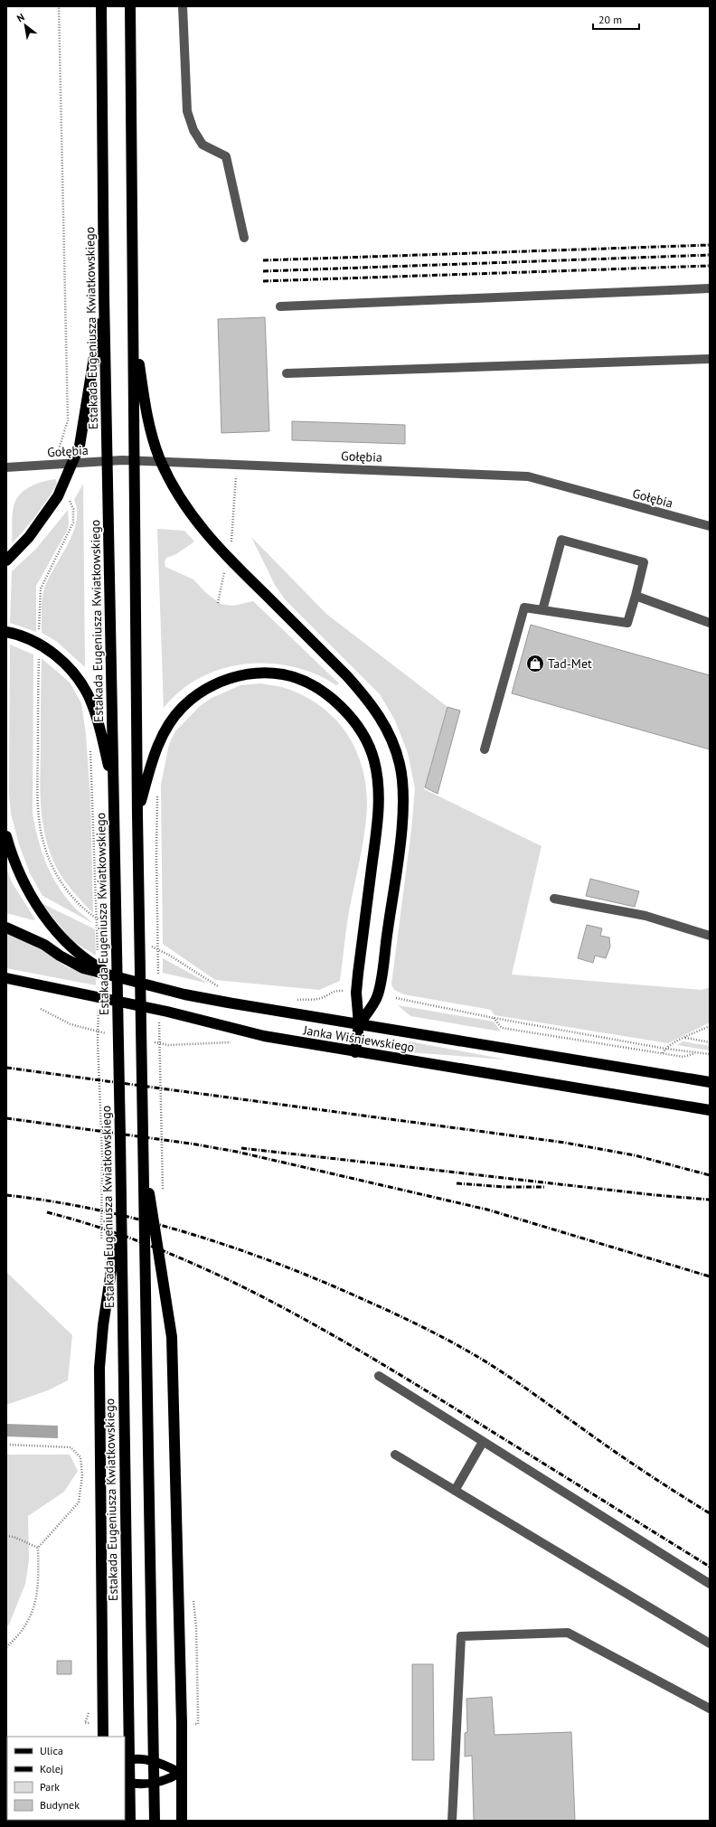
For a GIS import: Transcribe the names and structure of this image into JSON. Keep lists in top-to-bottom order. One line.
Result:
{"streets":{"highway":["Estakada Eugeniusza Kwiatkowskiego","Janka Wiśniewskiego"],"street":["Gołębia"]},"places":{"shop":["Tad-Met"]},"legend":["Ulica","Kolej","Park","Budynek"],"scale_bar":"20 m","north":"top left"}
